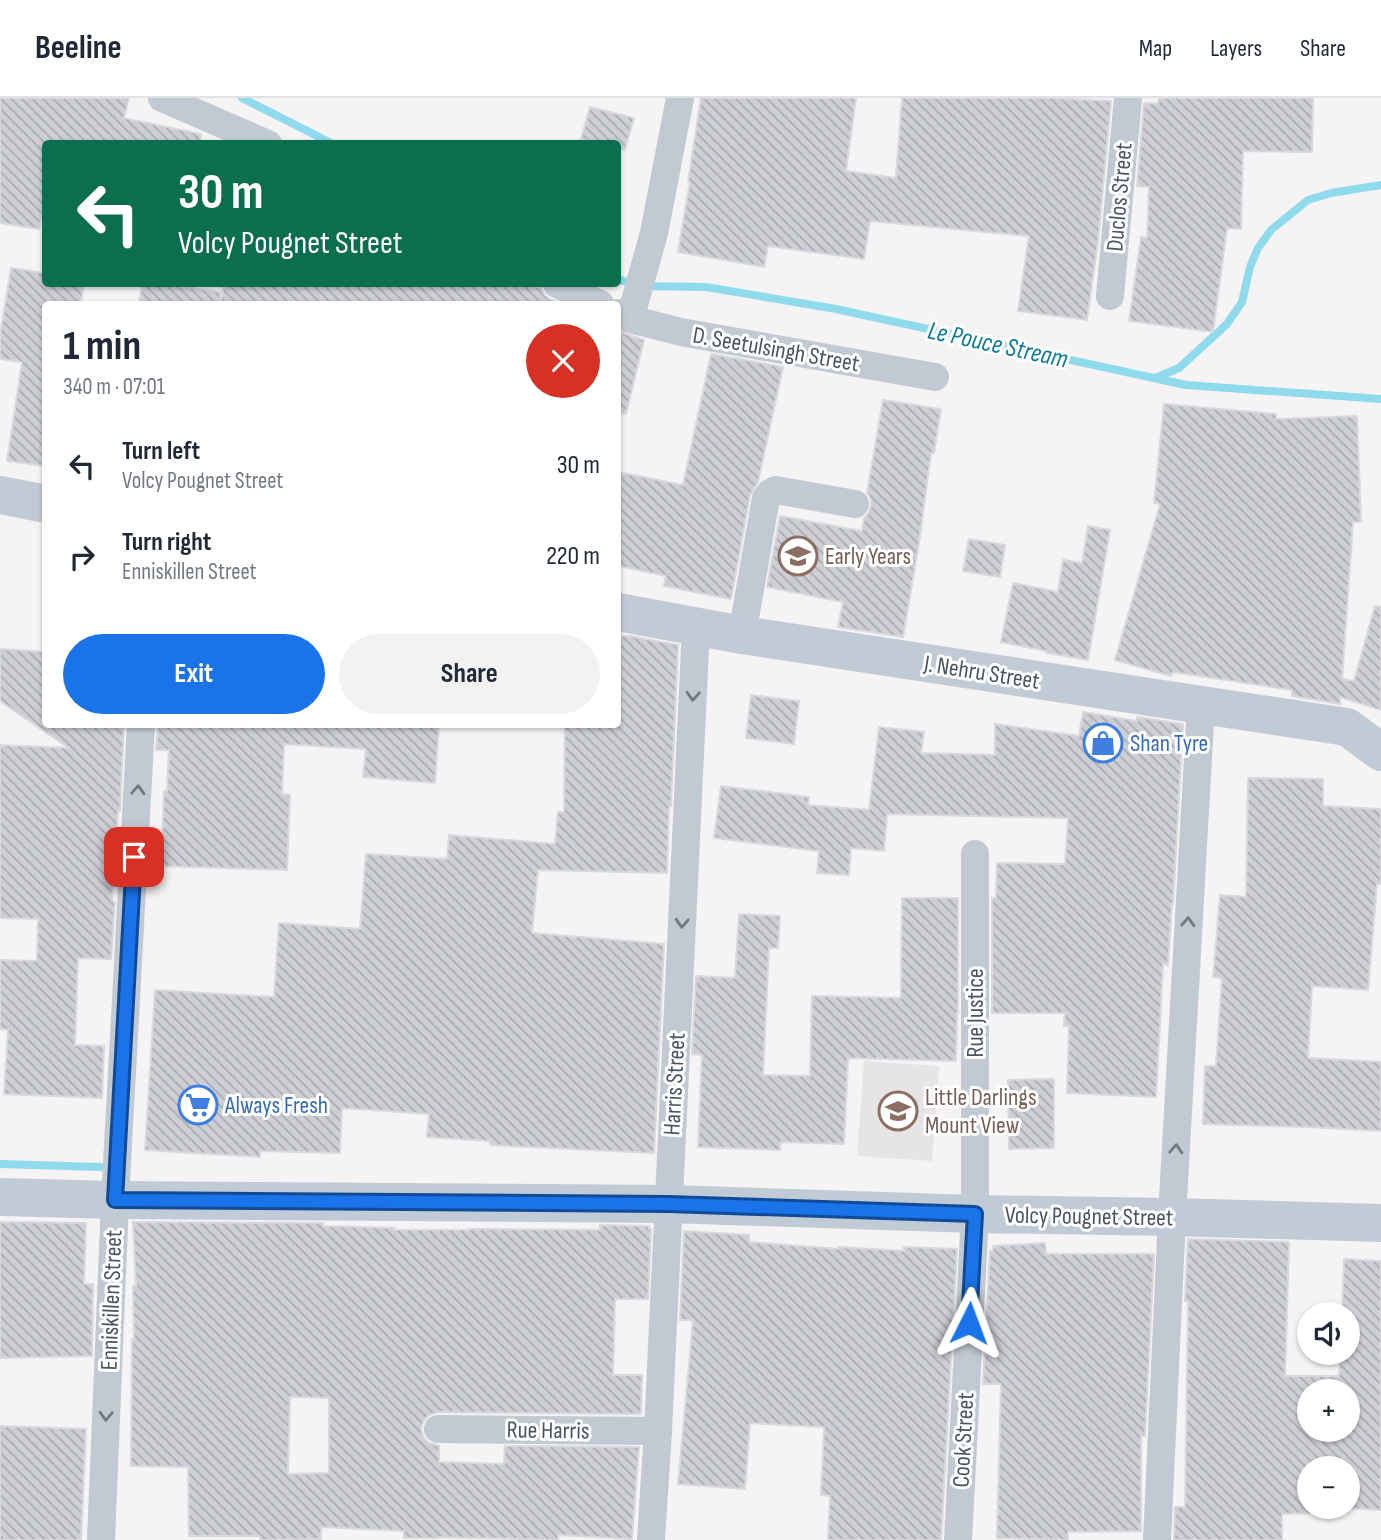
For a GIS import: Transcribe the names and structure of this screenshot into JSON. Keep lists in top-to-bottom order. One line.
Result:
{"streets":{"main road":["J. Nehru Street","Volcy Pougnet Street"],"street":["Duclos Street","D. Seetulsingh Street","Rue Justice","Harris Street","Enniskillen Street","Rue Harris","Cook Street"]},"crossings":[["J. Nehru Street","Harris Street"],["Rue Justice","Volcy Pougnet Street"],["Rue Justice","Cook Street"],["Harris Street","Volcy Pougnet Street"],["Harris Street","Rue Harris"],["Volcy Pougnet Street","Enniskillen Street"],["Volcy Pougnet Street","Cook Street"]],"one_way":["Harris Street"],"water":["Le Pouce Stream"],"places":{"school or university":["Early Years","Little Darlings Mount View"],"shop":["Shan Tyre"],"supermarket":["Always Fresh"]},"page":{"header":"Beeline","nav":["Map","Layers","Share"],"turn":["30 m","Volcy Pougnet Street"],"heading":["1 min","340 m · 07:01"],"list":[{"name":"Turn left","note":"Volcy Pougnet Street","value":"30 m"},{"name":"Turn right","note":"Enniskillen Street","value":"220 m"}],"buttons":["Exit","Share"],"map_buttons":["+","−"]}}
